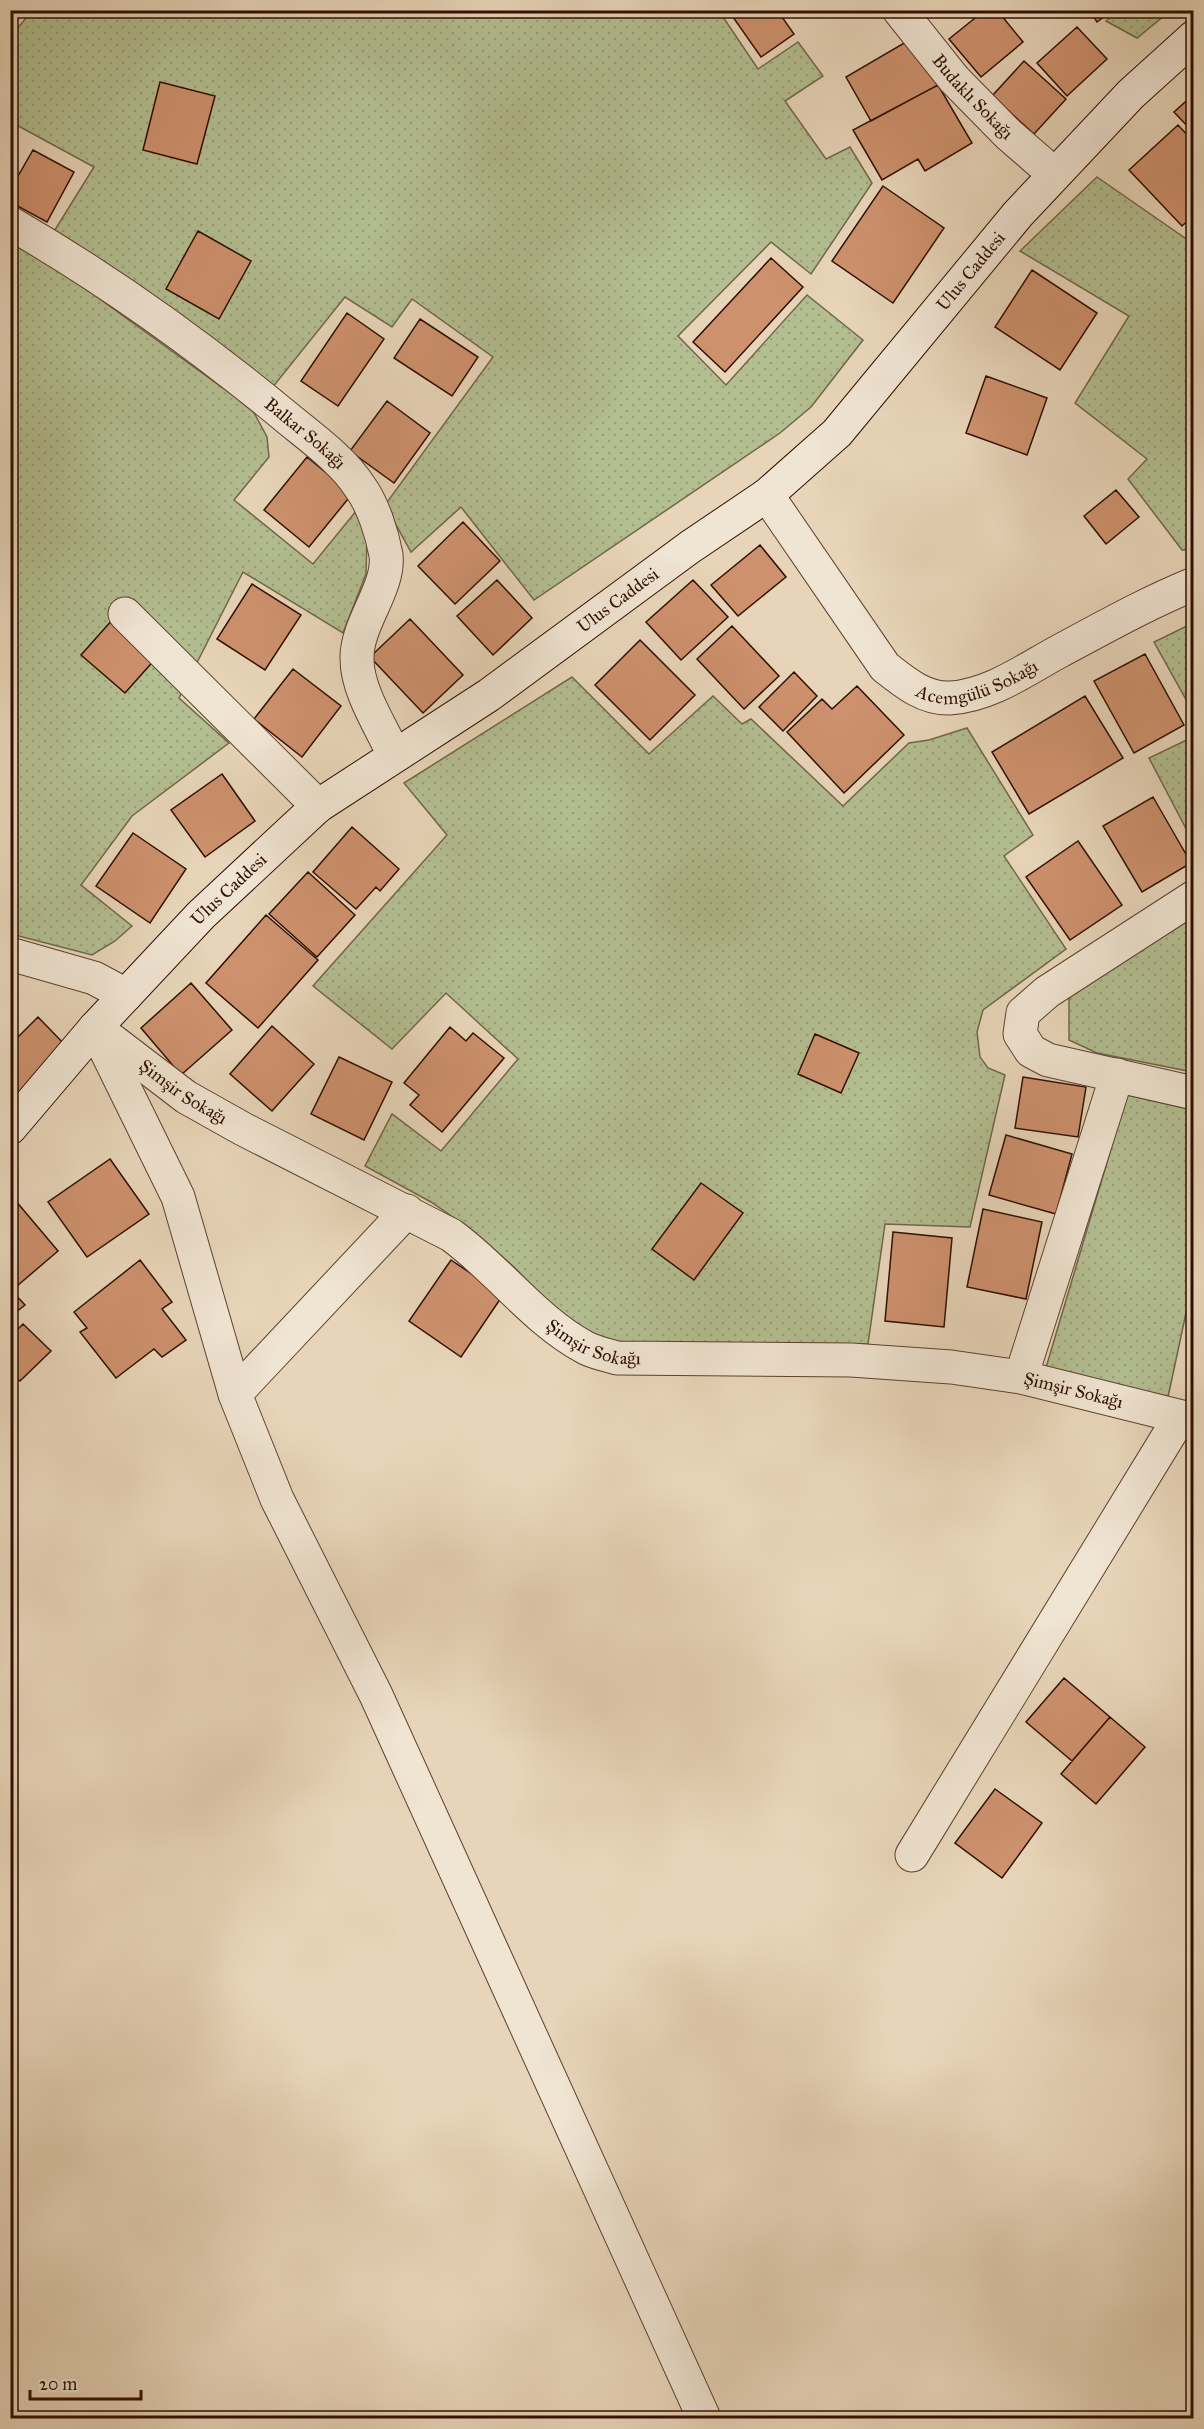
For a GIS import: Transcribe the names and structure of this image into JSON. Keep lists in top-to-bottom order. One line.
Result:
{"streets":{"street":["Budaklı Sokağı","Ulus Caddesi","Balkar Sokağı","Acemgülü Sokağı","Şimşir Sokağı"]},"crossings":[["Budaklı Sokağı","Ulus Caddesi"],["Ulus Caddesi","Balkar Sokağı"],["Ulus Caddesi","Acemgülü Sokağı"],["Ulus Caddesi","Şimşir Sokağı"]],"scale_bar":"20 m"}
